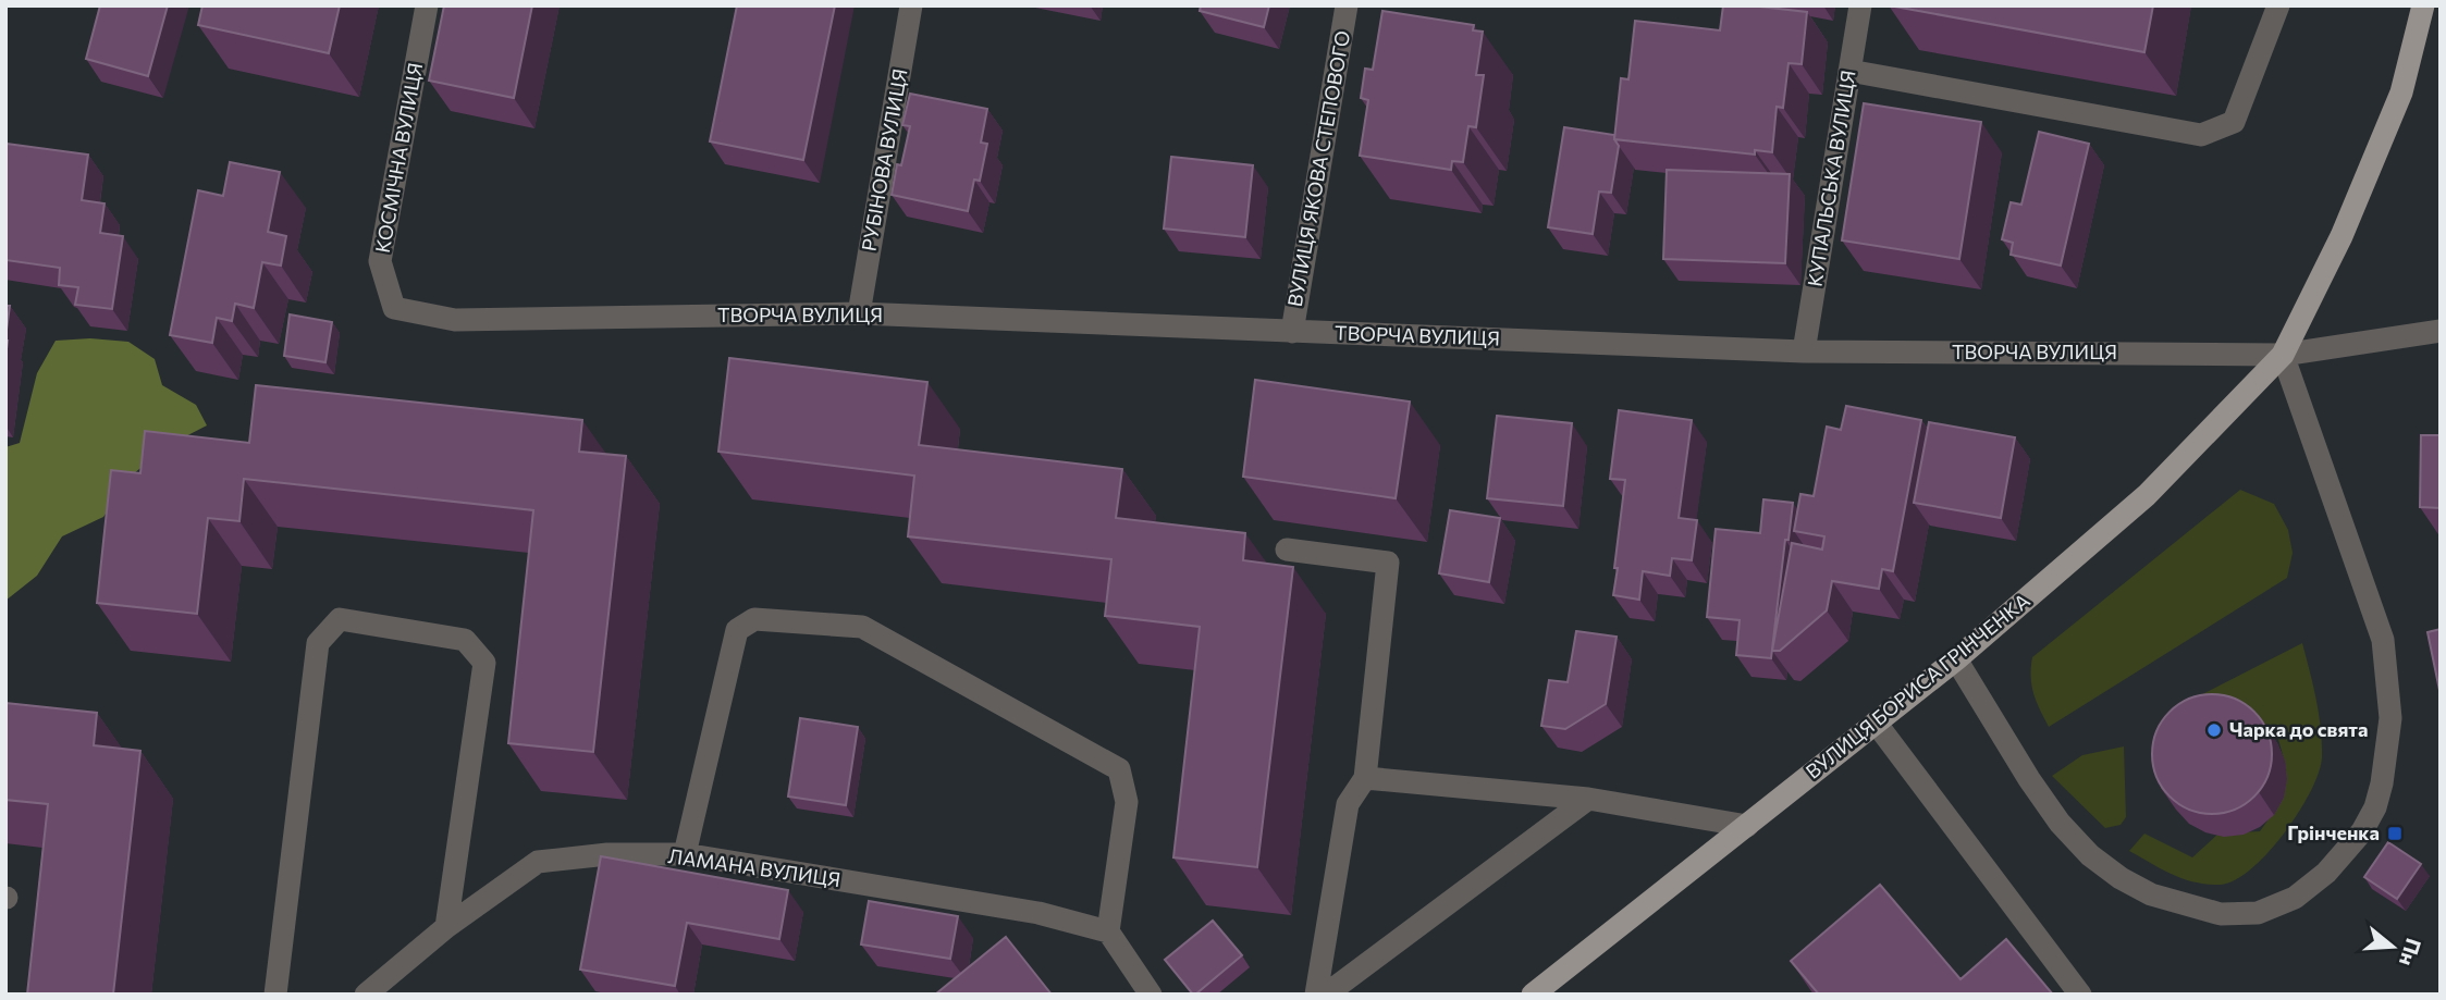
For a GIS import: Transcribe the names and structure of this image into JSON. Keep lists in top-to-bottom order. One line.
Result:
{"streets":{"main road":["ВУЛИЦЯ БОРИСА ГРІНЧЕНКА"],"street":["КОСМІЧНА ВУЛИЦЯ","РУБІНОВА ВУЛИЦЯ","ВУЛИЦЯ ЯКОВА СТЕПОВОГО","КУПАЛЬСЬКА ВУЛИЦЯ","ТВОРЧА ВУЛИЦЯ","ЛАМАНА ВУЛИЦЯ"]},"crossings":[["КОСМІЧНА ВУЛИЦЯ","ТВОРЧА ВУЛИЦЯ"],["РУБІНОВА ВУЛИЦЯ","ТВОРЧА ВУЛИЦЯ"],["ВУЛИЦЯ ЯКОВА СТЕПОВОГО","ТВОРЧА ВУЛИЦЯ"],["КУПАЛЬСЬКА ВУЛИЦЯ","ТВОРЧА ВУЛИЦЯ"],["ТВОРЧА ВУЛИЦЯ","ВУЛИЦЯ БОРИСА ГРІНЧЕНКА"]],"places":{"other":["Чарка до свята"],"transit":["Грінченка"]},"north":"right"}
